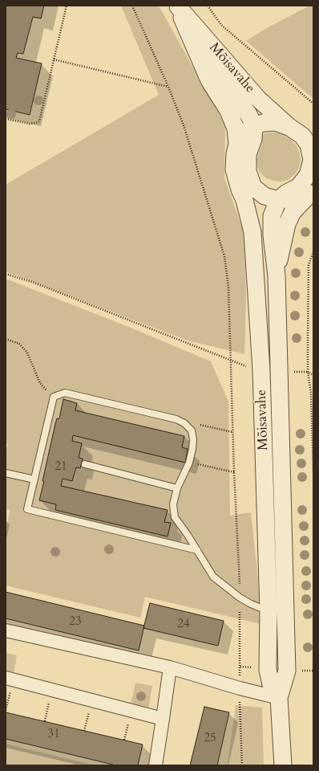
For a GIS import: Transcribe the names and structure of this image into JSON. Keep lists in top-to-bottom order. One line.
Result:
{"streets":{"street":["Mõisavahe"]},"house_numbers":["21","23","24","31","25"]}
